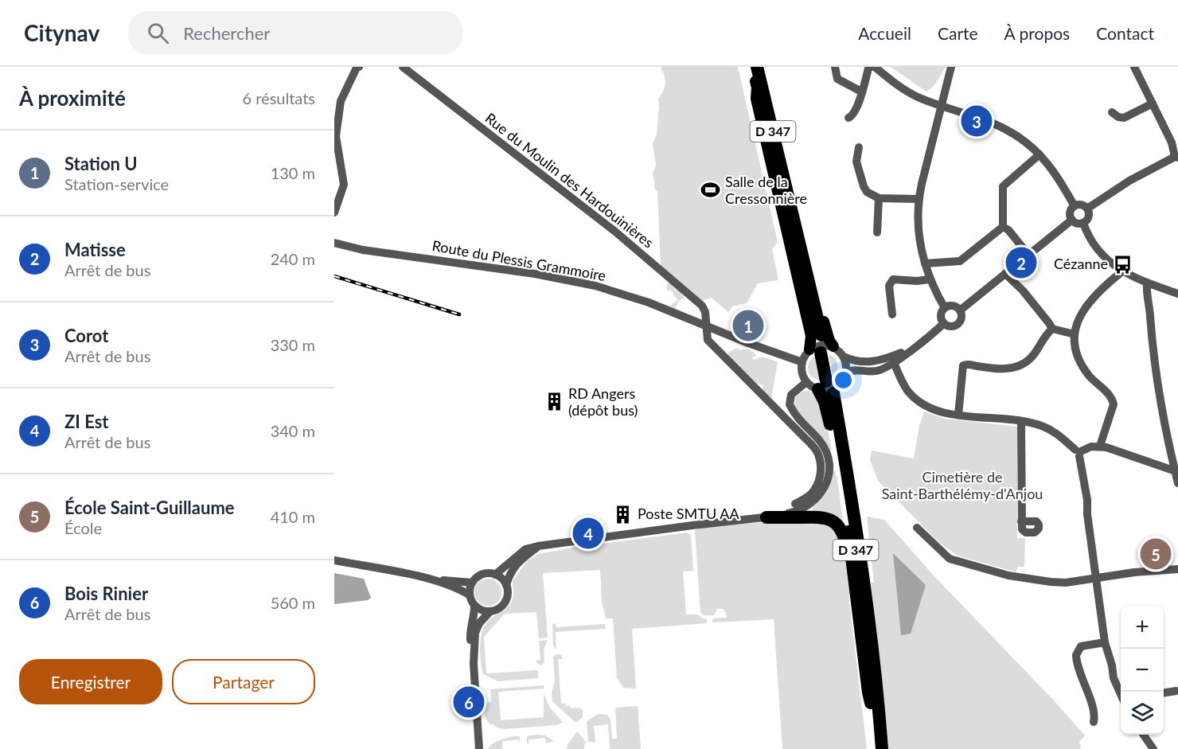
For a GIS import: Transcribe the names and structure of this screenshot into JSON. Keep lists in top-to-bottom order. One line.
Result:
{"streets":{"highway":["D 347"],"street":["Rue du Moulin des Hardouinières","Route du Plessis Grammoire"]},"crossings":[["Rue du Moulin des Hardouinières","Route du Plessis Grammoire"]],"parks":["Cimetière de Saint-Barthélémy-d'Anjou"],"places":{"sports":["Salle de la Cressonnière"],"bus stop":["Cézanne"],"building":["RD Angers (dépôt bus)","Poste SMTU AA"]},"page":{"header":"Citynav","search":"Rechercher","nav":["Accueil","Carte","À propos","Contact"],"heading":["À proximité","6 résultats"],"pins":["3","2","1","4","5","6"],"list":[{"mark":"1","name":"Station U","note":"Station-service","value":"130 m"},{"mark":"2","name":"Matisse","note":"Arrêt de bus","value":"240 m"},{"mark":"3","name":"Corot","note":"Arrêt de bus","value":"330 m"},{"mark":"4","name":"ZI Est","note":"Arrêt de bus","value":"340 m"},{"mark":"5","name":"École Saint-Guillaume","note":"École","value":"410 m"},{"mark":"6","name":"Bois Rinier","note":"Arrêt de bus","value":"560 m"}],"map_buttons":["+","−"],"buttons":["Enregistrer","Partager"]}}
